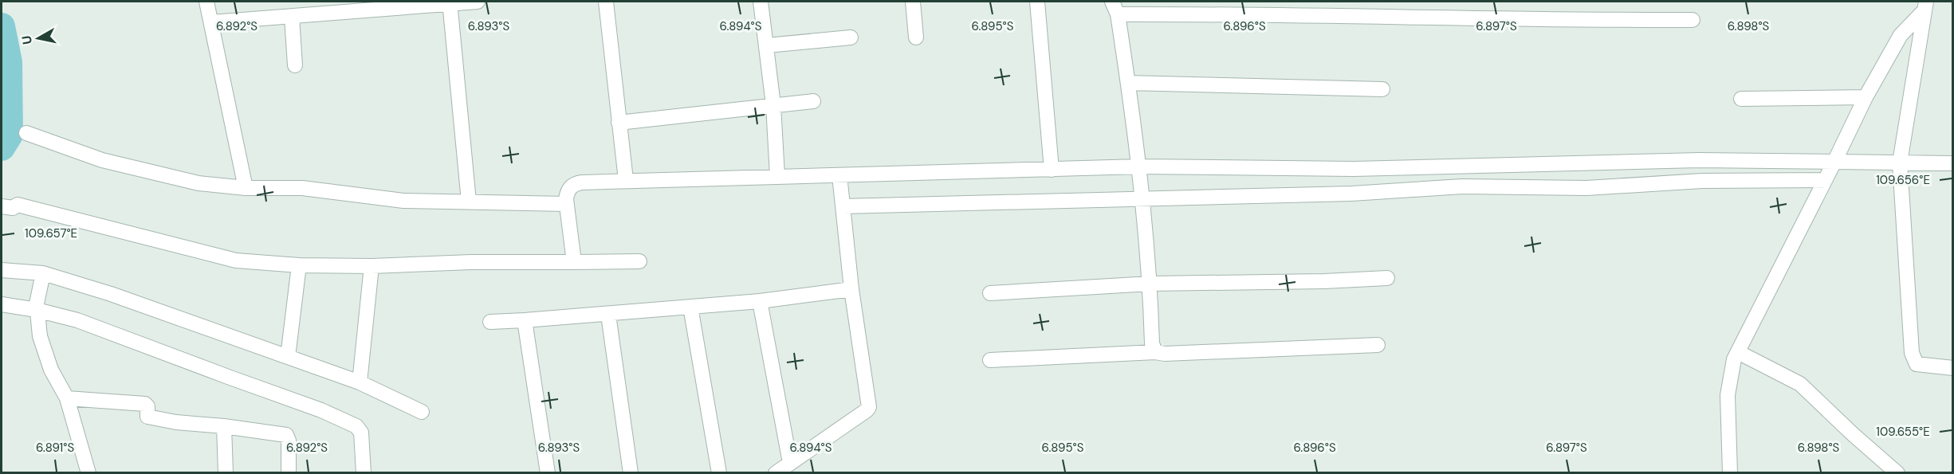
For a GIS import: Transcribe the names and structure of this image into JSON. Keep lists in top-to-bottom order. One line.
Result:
{"north":"left","coordinates":["6.892°S","6.893°S","6.896°S","6.898°S","6.894°S","6.895°S","6.897°S","109.656°E","109.657°E","109.655°E","6.891°S"]}
